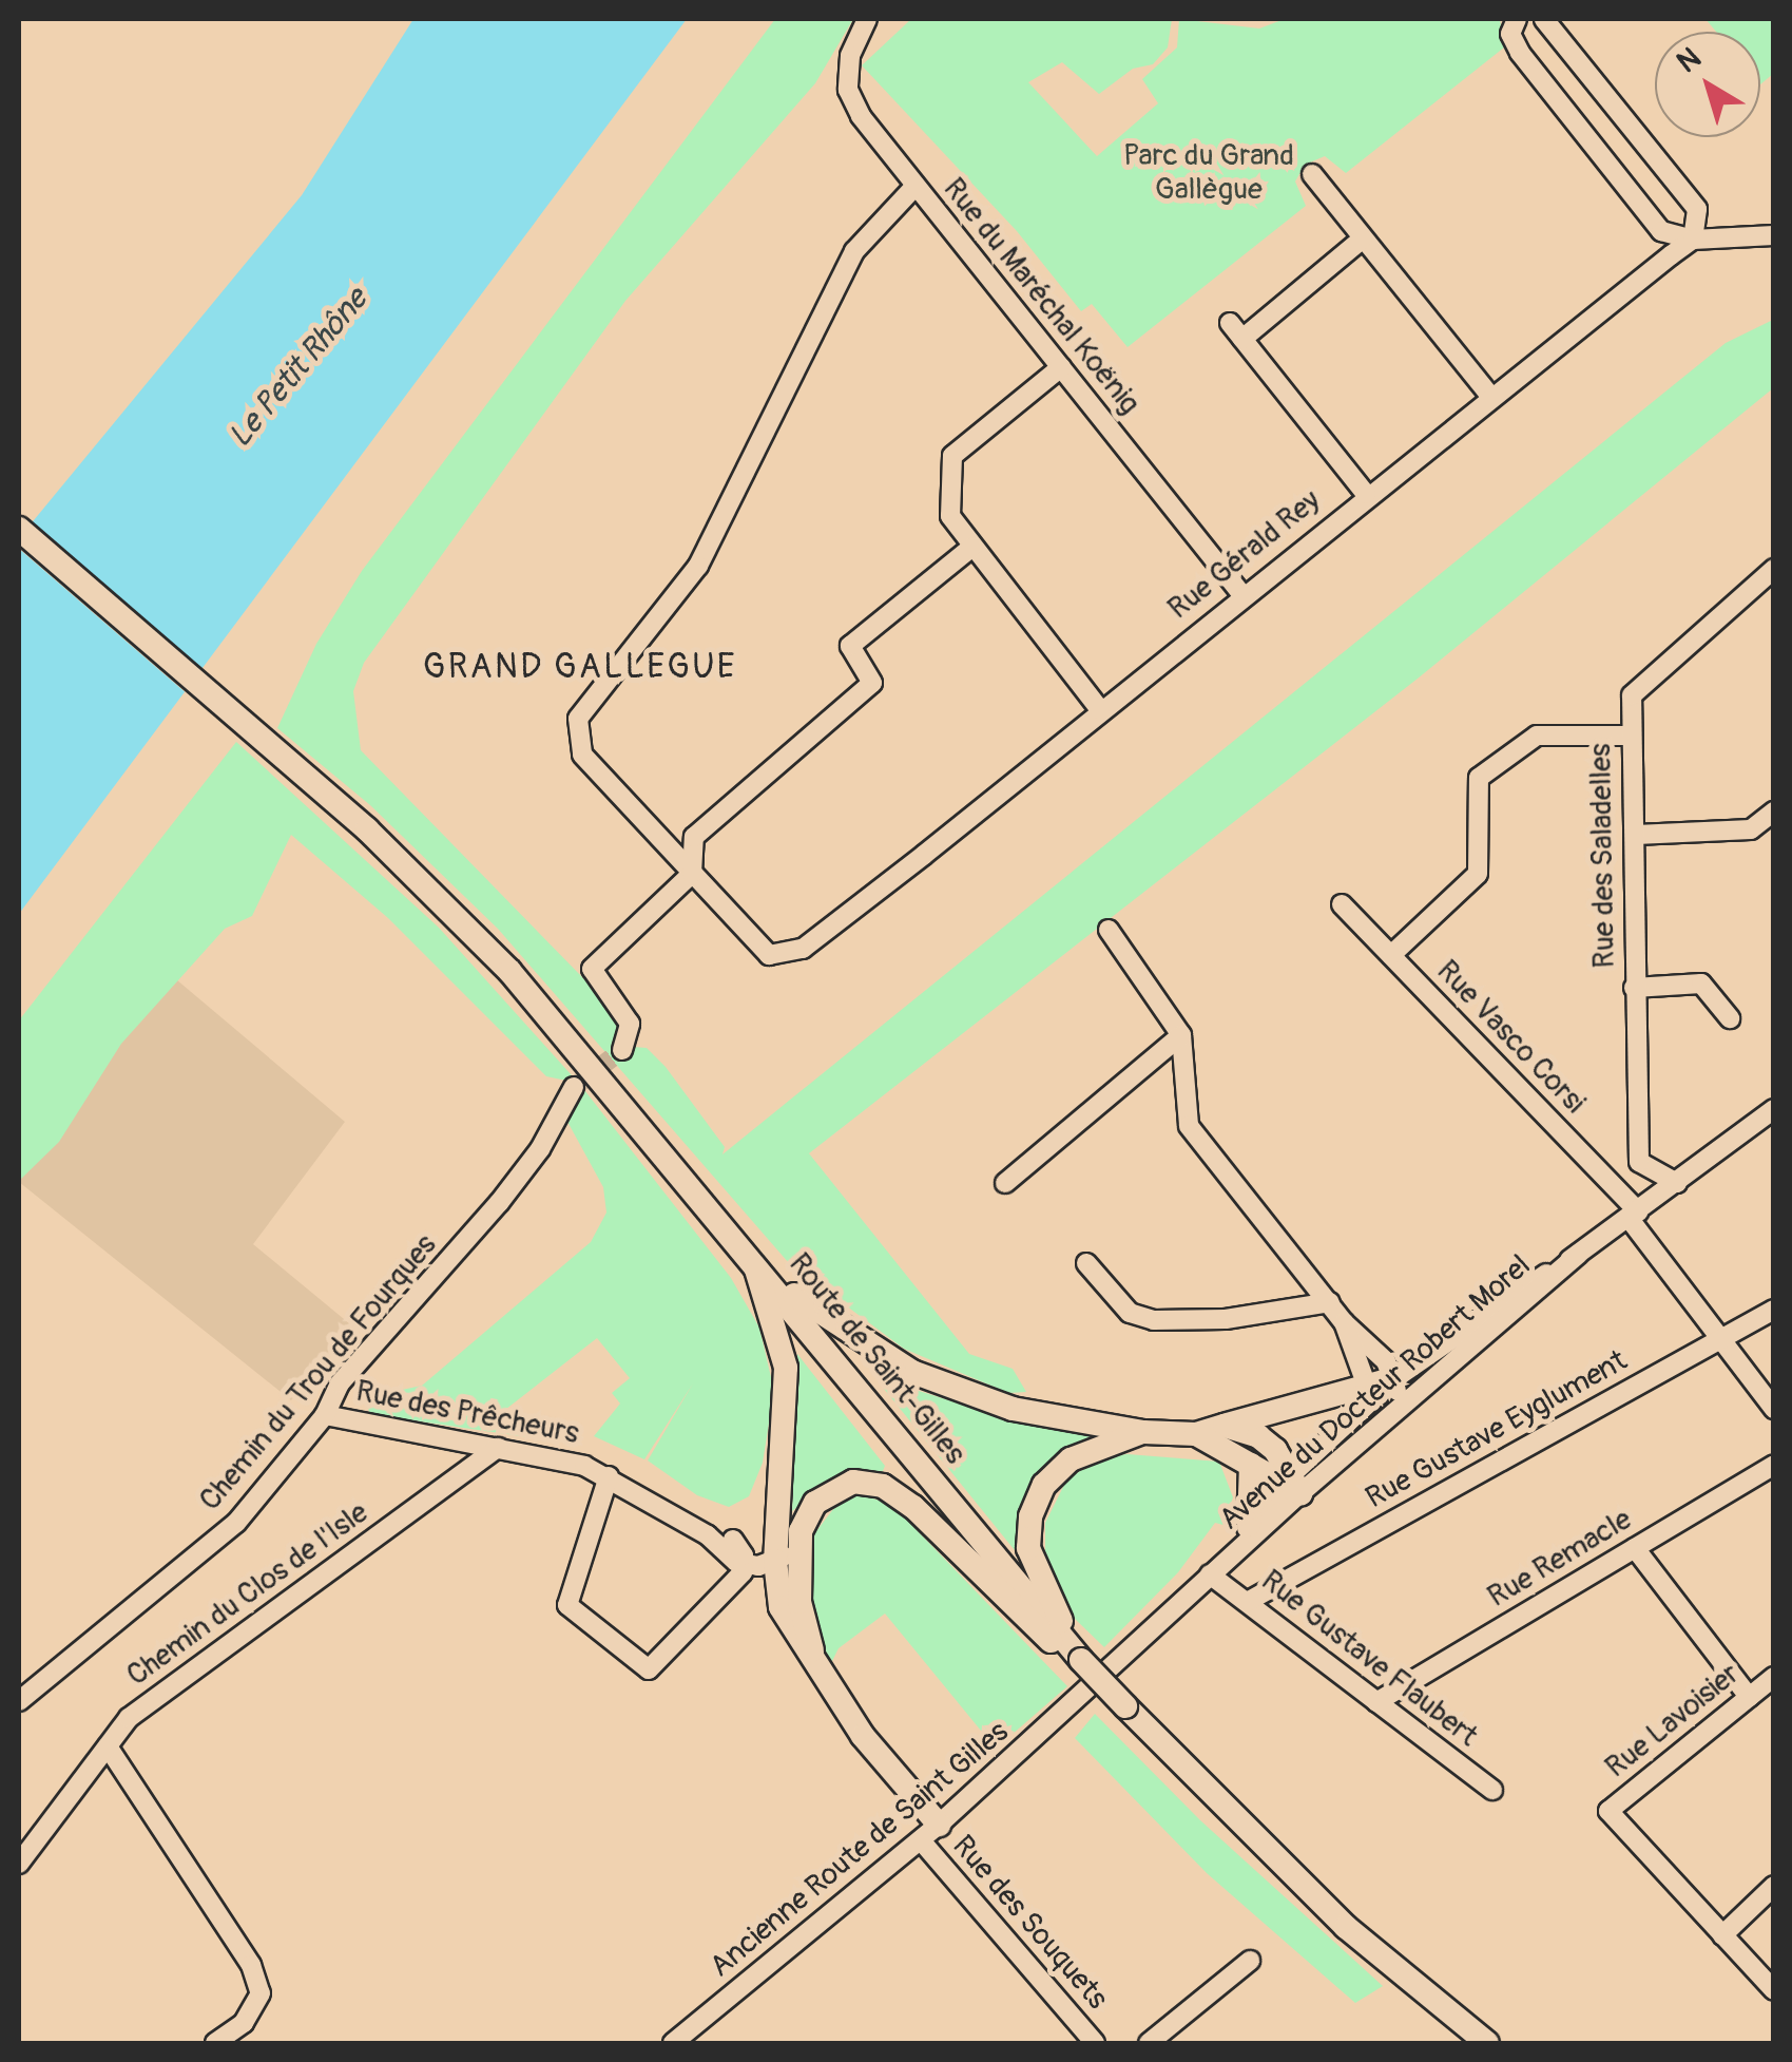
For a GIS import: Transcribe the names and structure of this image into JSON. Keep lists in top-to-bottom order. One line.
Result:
{"streets":{"main road":["Route de Saint-Gilles"],"street":["Rue du Maréchal Koënig","Rue Gérald Rey","Rue des Saladelles","Rue Vasco Corsi","Chemin du Trou de Fourques","Avenue du Docteur Robert Morel","Rue des Prêcheurs","Rue Gustave Eyglument","Rue Remacle","Chemin du Clos de l'Isle","Rue Gustave Flaubert","Rue Lavoisier","Ancienne Route de Saint Gilles","Rue des Souquets"]},"crossings":[["Rue du Maréchal Koënig","Rue Gérald Rey"],["Rue Vasco Corsi","Avenue du Docteur Robert Morel"],["Rue Vasco Corsi","Rue Gustave Eyglument"],["Chemin du Trou de Fourques","Rue des Prêcheurs"],["Avenue du Docteur Robert Morel","Rue Gustave Flaubert"],["Avenue du Docteur Robert Morel","Ancienne Route de Saint Gilles"],["Rue des Prêcheurs","Chemin du Clos de l'Isle"],["Rue Gustave Eyglument","Rue Gustave Flaubert"],["Rue Remacle","Rue Gustave Flaubert"],["Ancienne Route de Saint Gilles","Rue des Souquets"]],"districts":["GRAND GALLEGUE"],"water":["Le Petit Rhône"],"parks":["Parc du Grand Gallègue"],"north":"top left"}
